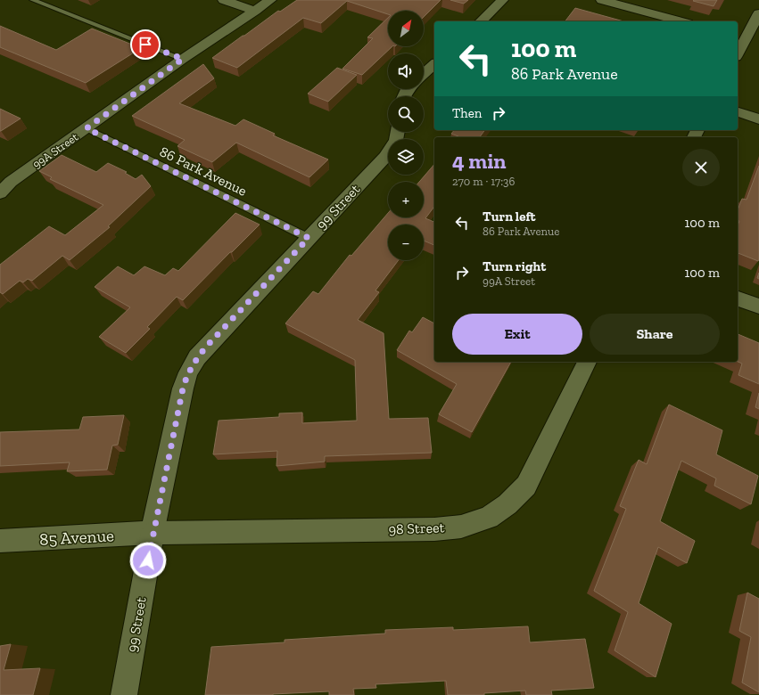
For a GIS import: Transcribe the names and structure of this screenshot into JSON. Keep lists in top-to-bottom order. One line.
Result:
{"streets":{"street":["99A Street","99 Street","98 Street","85 Avenue"],"lane":["86 Park Avenue"]},"crossings":[["99A Street","86 Park Avenue"],["86 Park Avenue","99 Street"],["99 Street","98 Street"],["99 Street","85 Avenue"],["98 Street","85 Avenue"]],"north":"top right","page":{"map_buttons":["+","−"],"turn":["100 m","86 Park Avenue"],"then":"Then","heading":["4 min","270 m · 17:36"],"list":[{"name":"Turn left","note":"86 Park Avenue","value":"100 m"},{"name":"Turn right","note":"99A Street","value":"100 m"}],"buttons":["Exit","Share"]}}
